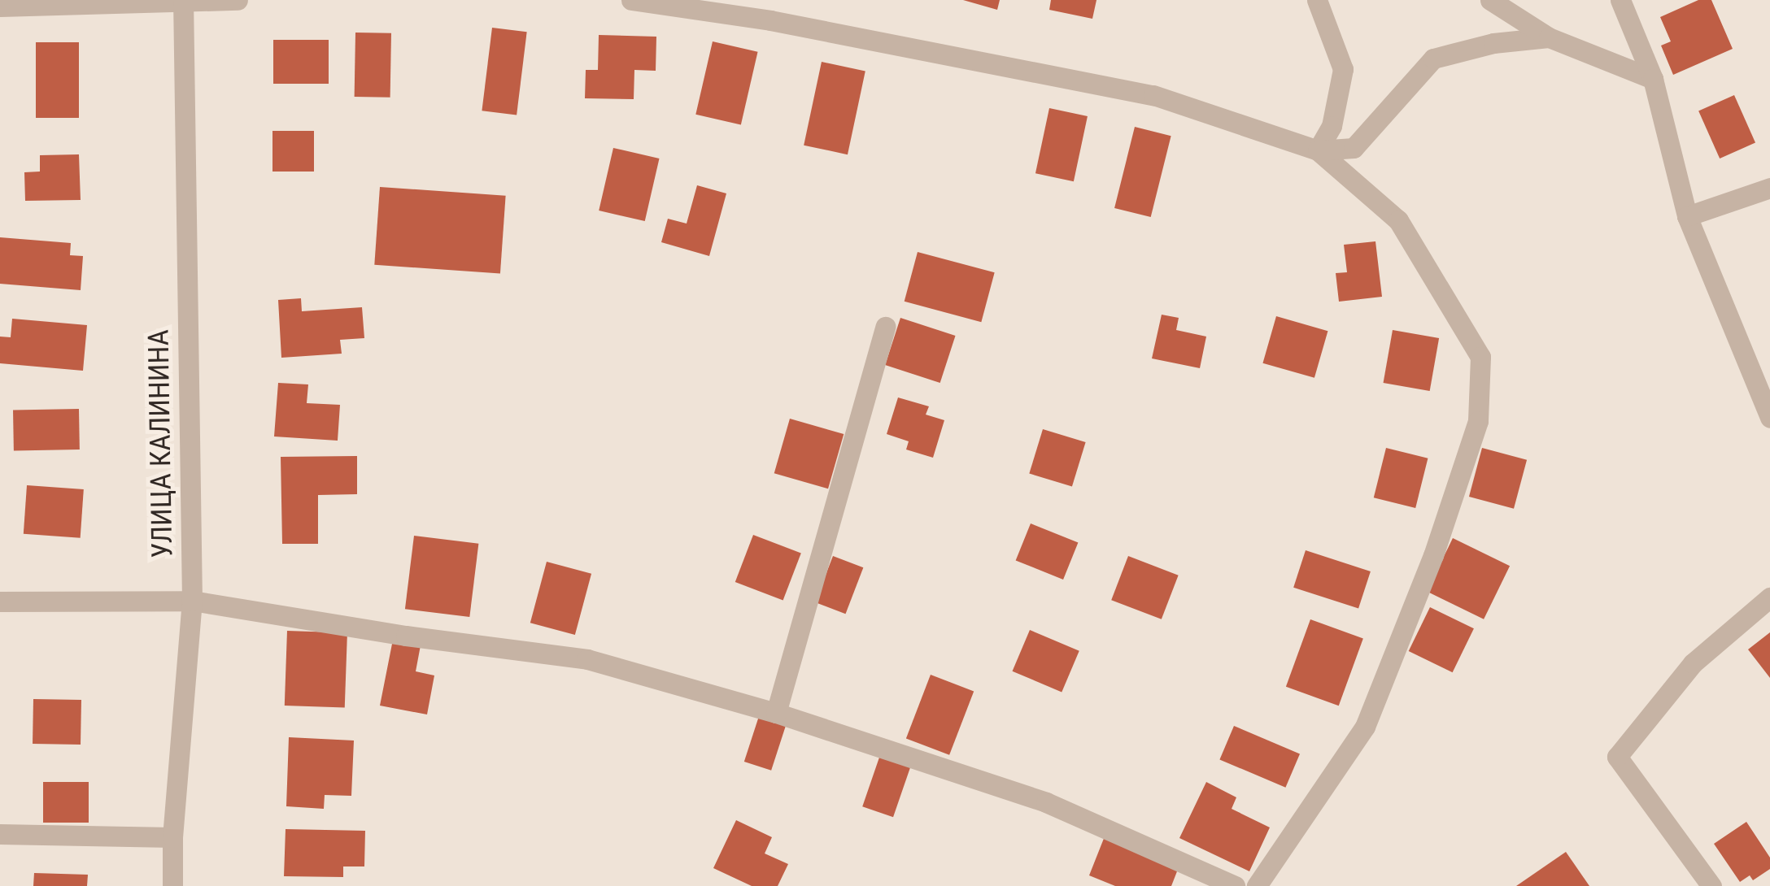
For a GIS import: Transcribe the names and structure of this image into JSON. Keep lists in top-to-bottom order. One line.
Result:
{"streets":{"street":["УЛИЦА КАЛИНИНА"]}}
